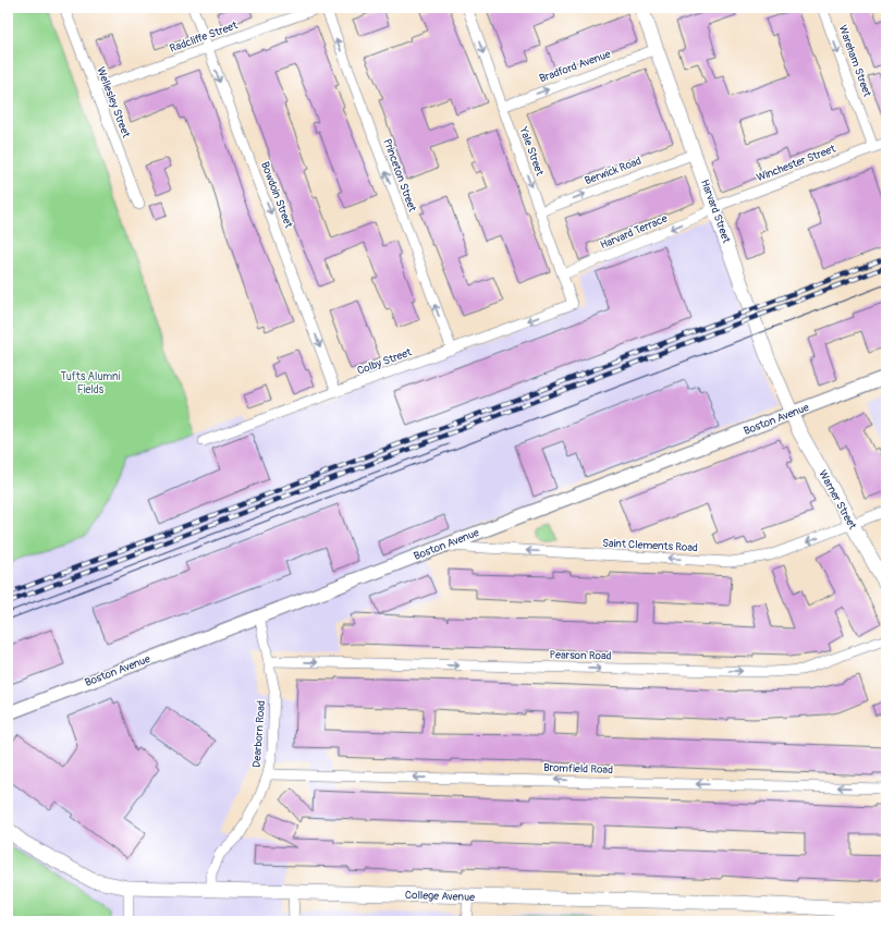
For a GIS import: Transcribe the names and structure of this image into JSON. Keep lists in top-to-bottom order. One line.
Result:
{"streets":{"main road":["Harvard Street","Warner Street","College Avenue"],"street":["Radcliffe Street","Wareham Street","Bradford Avenue","Wellesley Street","Yale Street","Winchester Street","Berwick Road","Princeton Street","Bowdoin Street","Harvard Terrace","Colby Street","Boston Avenue","Saint Clements Road","Pearson Road","Dearborn Road","Bromfield Road"]},"crossings":[["Radcliffe Street","Wellesley Street"],["Radcliffe Street","Bowdoin Street"],["Wareham Street","Winchester Street"],["Bradford Avenue","Yale Street"],["Bradford Avenue","Harvard Street"],["Yale Street","Berwick Road"],["Yale Street","Harvard Terrace"],["Yale Street","Colby Street"],["Winchester Street","Harvard Street"],["Winchester Street","Harvard Terrace"],["Berwick Road","Harvard Street"],["Princeton Street","Colby Street"],["Bowdoin Street","Colby Street"],["Harvard Street","Harvard Terrace"],["Harvard Street","Boston Avenue"],["Harvard Street","Warner Street"],["Boston Avenue","Warner Street"],["Boston Avenue","Saint Clements Road"],["Boston Avenue","Dearborn Road"],["Warner Street","Saint Clements Road"],["Pearson Road","Dearborn Road"],["Dearborn Road","Bromfield Road"],["Dearborn Road","College Avenue"]],"one_way":["Wareham Street","Bradford Avenue","Yale Street","Berwick Road","Princeton Street","Bowdoin Street","Harvard Terrace","Saint Clements Road","Pearson Road","Bromfield Road"],"parks":["Tufts Alumni Fields"]}
